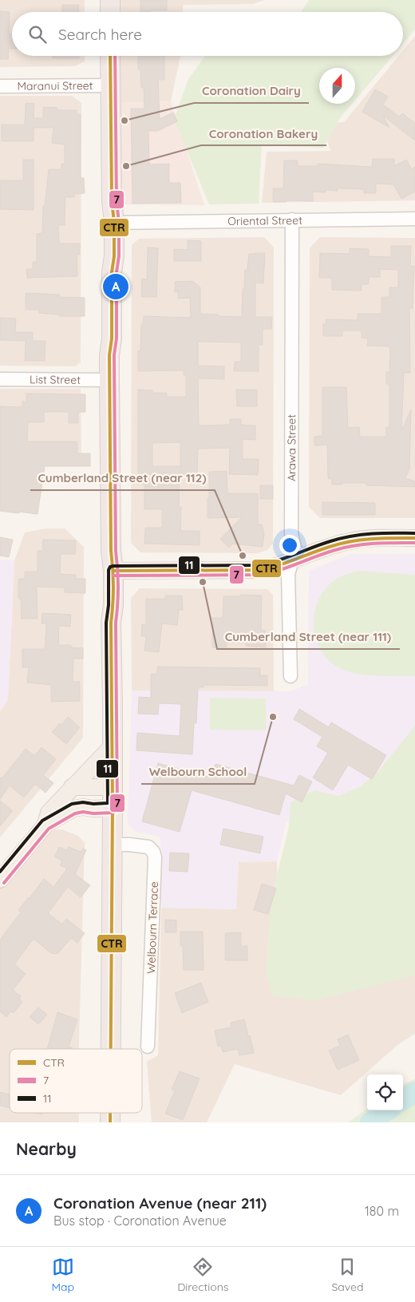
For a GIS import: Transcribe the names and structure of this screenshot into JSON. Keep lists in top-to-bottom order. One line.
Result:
{"streets":{"street":["Maranui Street","Oriental Street","List Street","Arawa Street","Welbourn Terrace"]},"crossings":[["Oriental Street","Arawa Street"]],"places":["Coronation Dairy","Coronation Bakery","Cumberland Street (near 112)","Cumberland Street (near 111)","Welbourn School"],"lines":["transit line CTR","transit line 7","transit line 11"],"legend":["CTR","7","11"],"north":"top","page":{"search":"Search here","pins":"A","heading":"Nearby","list":[{"mark":"A","name":"Coronation Avenue (near 211)","note":"Bus stop · Coronation Avenue","value":"180 m"}],"nav":["Map","Directions","Saved"]}}
